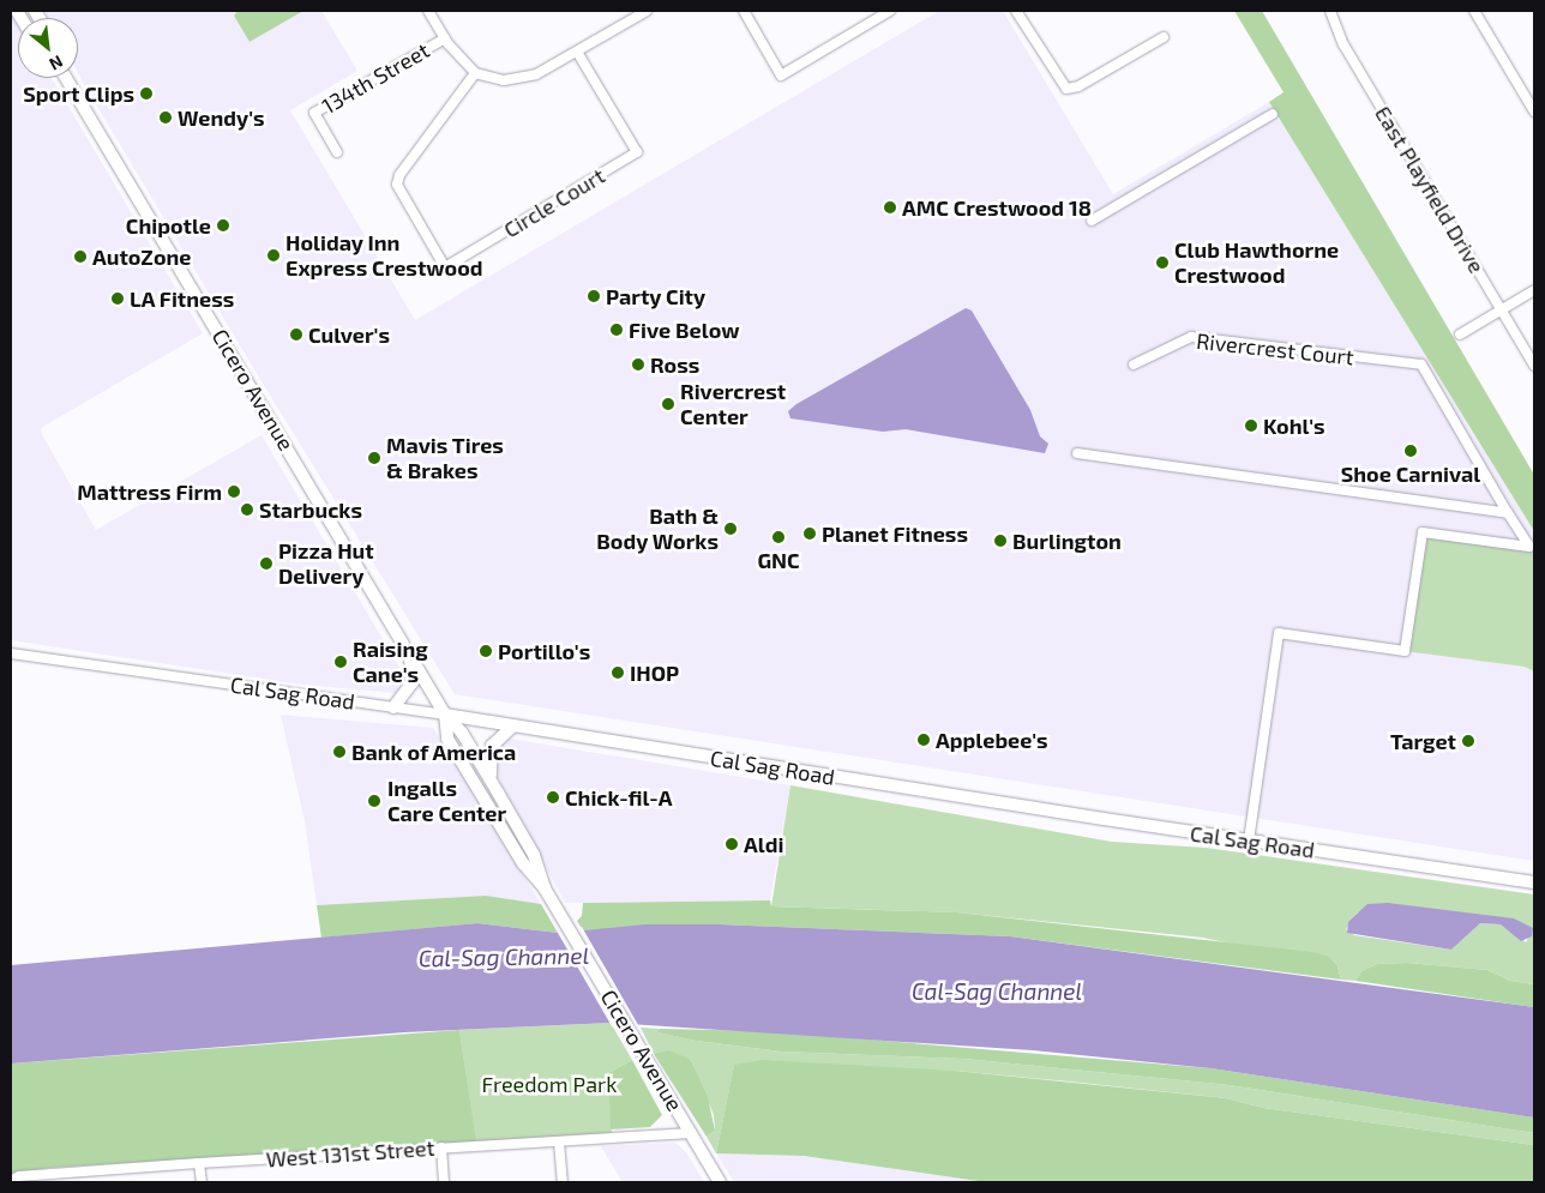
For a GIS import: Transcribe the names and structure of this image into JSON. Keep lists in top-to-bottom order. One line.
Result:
{"streets":{"main road":["Cicero Avenue","Cal Sag Road"],"street":["134th Street","East Playfield Drive","Circle Court","Rivercrest Court","West 131st Street"]},"crossings":[["Cicero Avenue","Cal Sag Road"],["Cicero Avenue","West 131st Street"]],"water":["Cal-Sag Channel"],"parks":["Freedom Park"],"places":["Sport Clips","Wendy's","AMC Crestwood 18","Chipotle","Holiday Inn Express Crestwood","AutoZone","Club Hawthorne Crestwood","Party City","LA Fitness","Five Below","Culver's","Ross","Rivercrest Center","Kohl's","Shoe Carnival","Mavis Tires & Brakes","Mattress Firm","Starbucks","Bath & Body Works","Planet Fitness","GNC","Burlington","Pizza Hut Delivery","Portillo's","Raising Cane's","IHOP","Applebee's","Target","Bank of America","Chick-fil-A","Ingalls Care Center","Aldi"],"north":"bottom right"}
